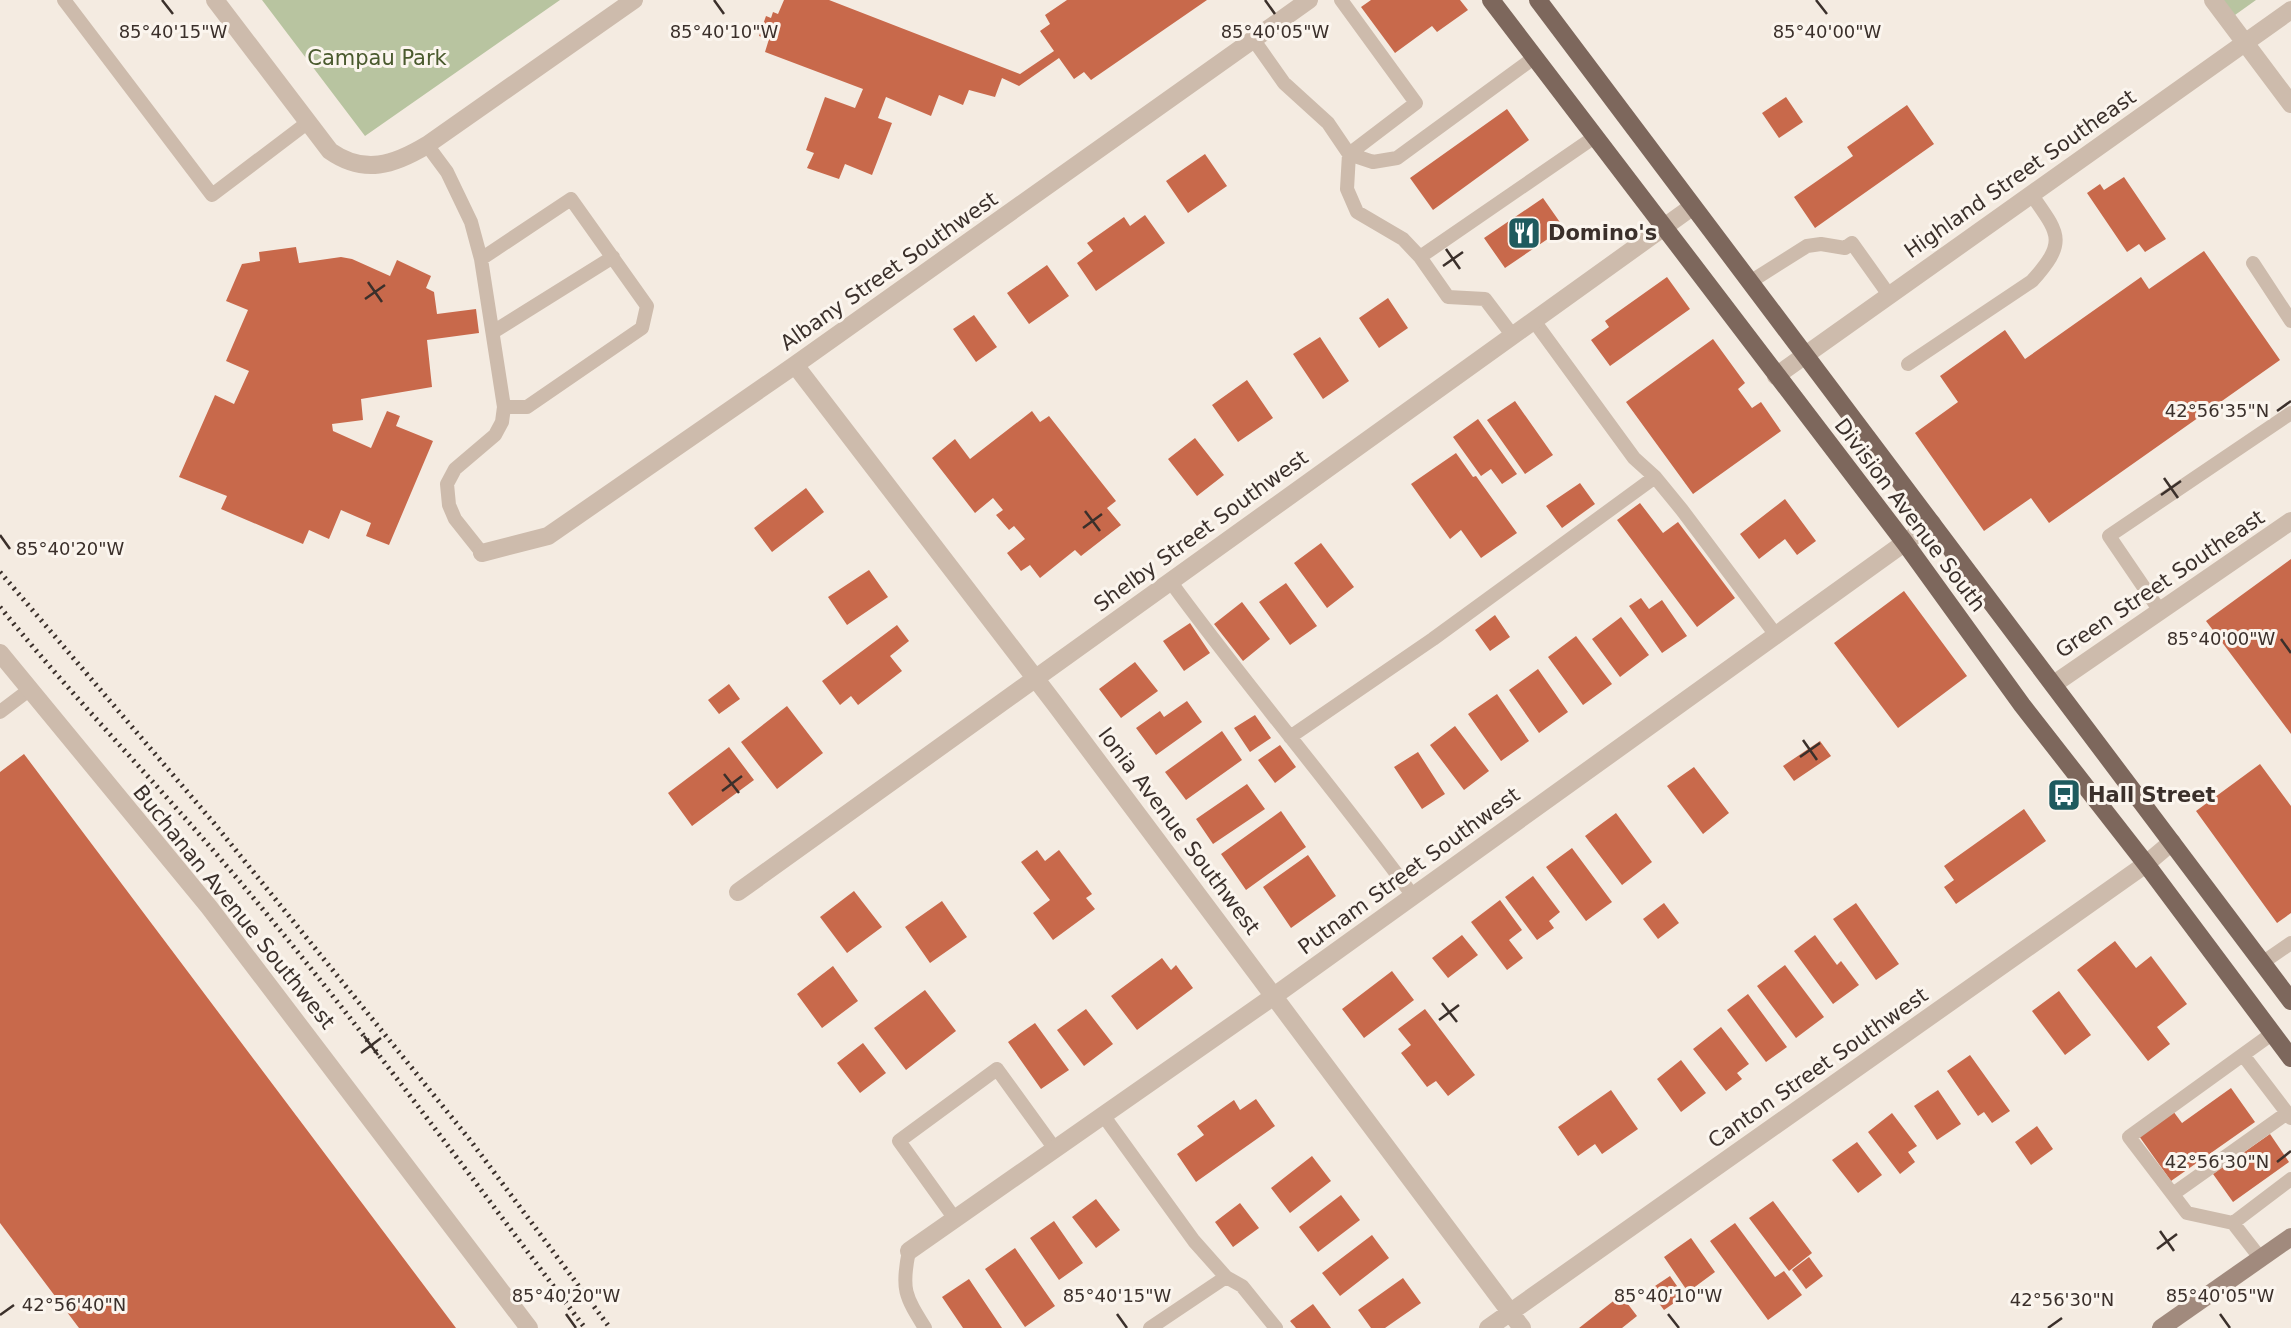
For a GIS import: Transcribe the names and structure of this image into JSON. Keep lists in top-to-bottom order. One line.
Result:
{"streets":{"main road":["Division Avenue South"],"street":["Highland Street Southeast","Albany Street Southwest","Shelby Street Southwest","Green Street Southeast","Ionia Avenue Southwest","Putnam Street Southwest","Buchanan Avenue Southwest","Canton Street Southwest"]},"crossings":[["Highland Street Southeast","Division Avenue South"],["Albany Street Southwest","Ionia Avenue Southwest"],["Division Avenue South","Shelby Street Southwest"],["Division Avenue South","Green Street Southeast"],["Division Avenue South","Putnam Street Southwest"],["Division Avenue South","Canton Street Southwest"],["Shelby Street Southwest","Ionia Avenue Southwest"],["Ionia Avenue Southwest","Putnam Street Southwest"],["Ionia Avenue Southwest","Canton Street Southwest"]],"parks":["Campau Park"],"places":{"restaurant":["Domino's"],"bus stop":["Hall Street"]},"coordinates":["85°40'15\"W","85°40'10\"W","85°40'05\"W","85°40'00\"W","42°56'35\"N","85°40'20\"W","42°56'30\"N","42°56'40\"N"]}
